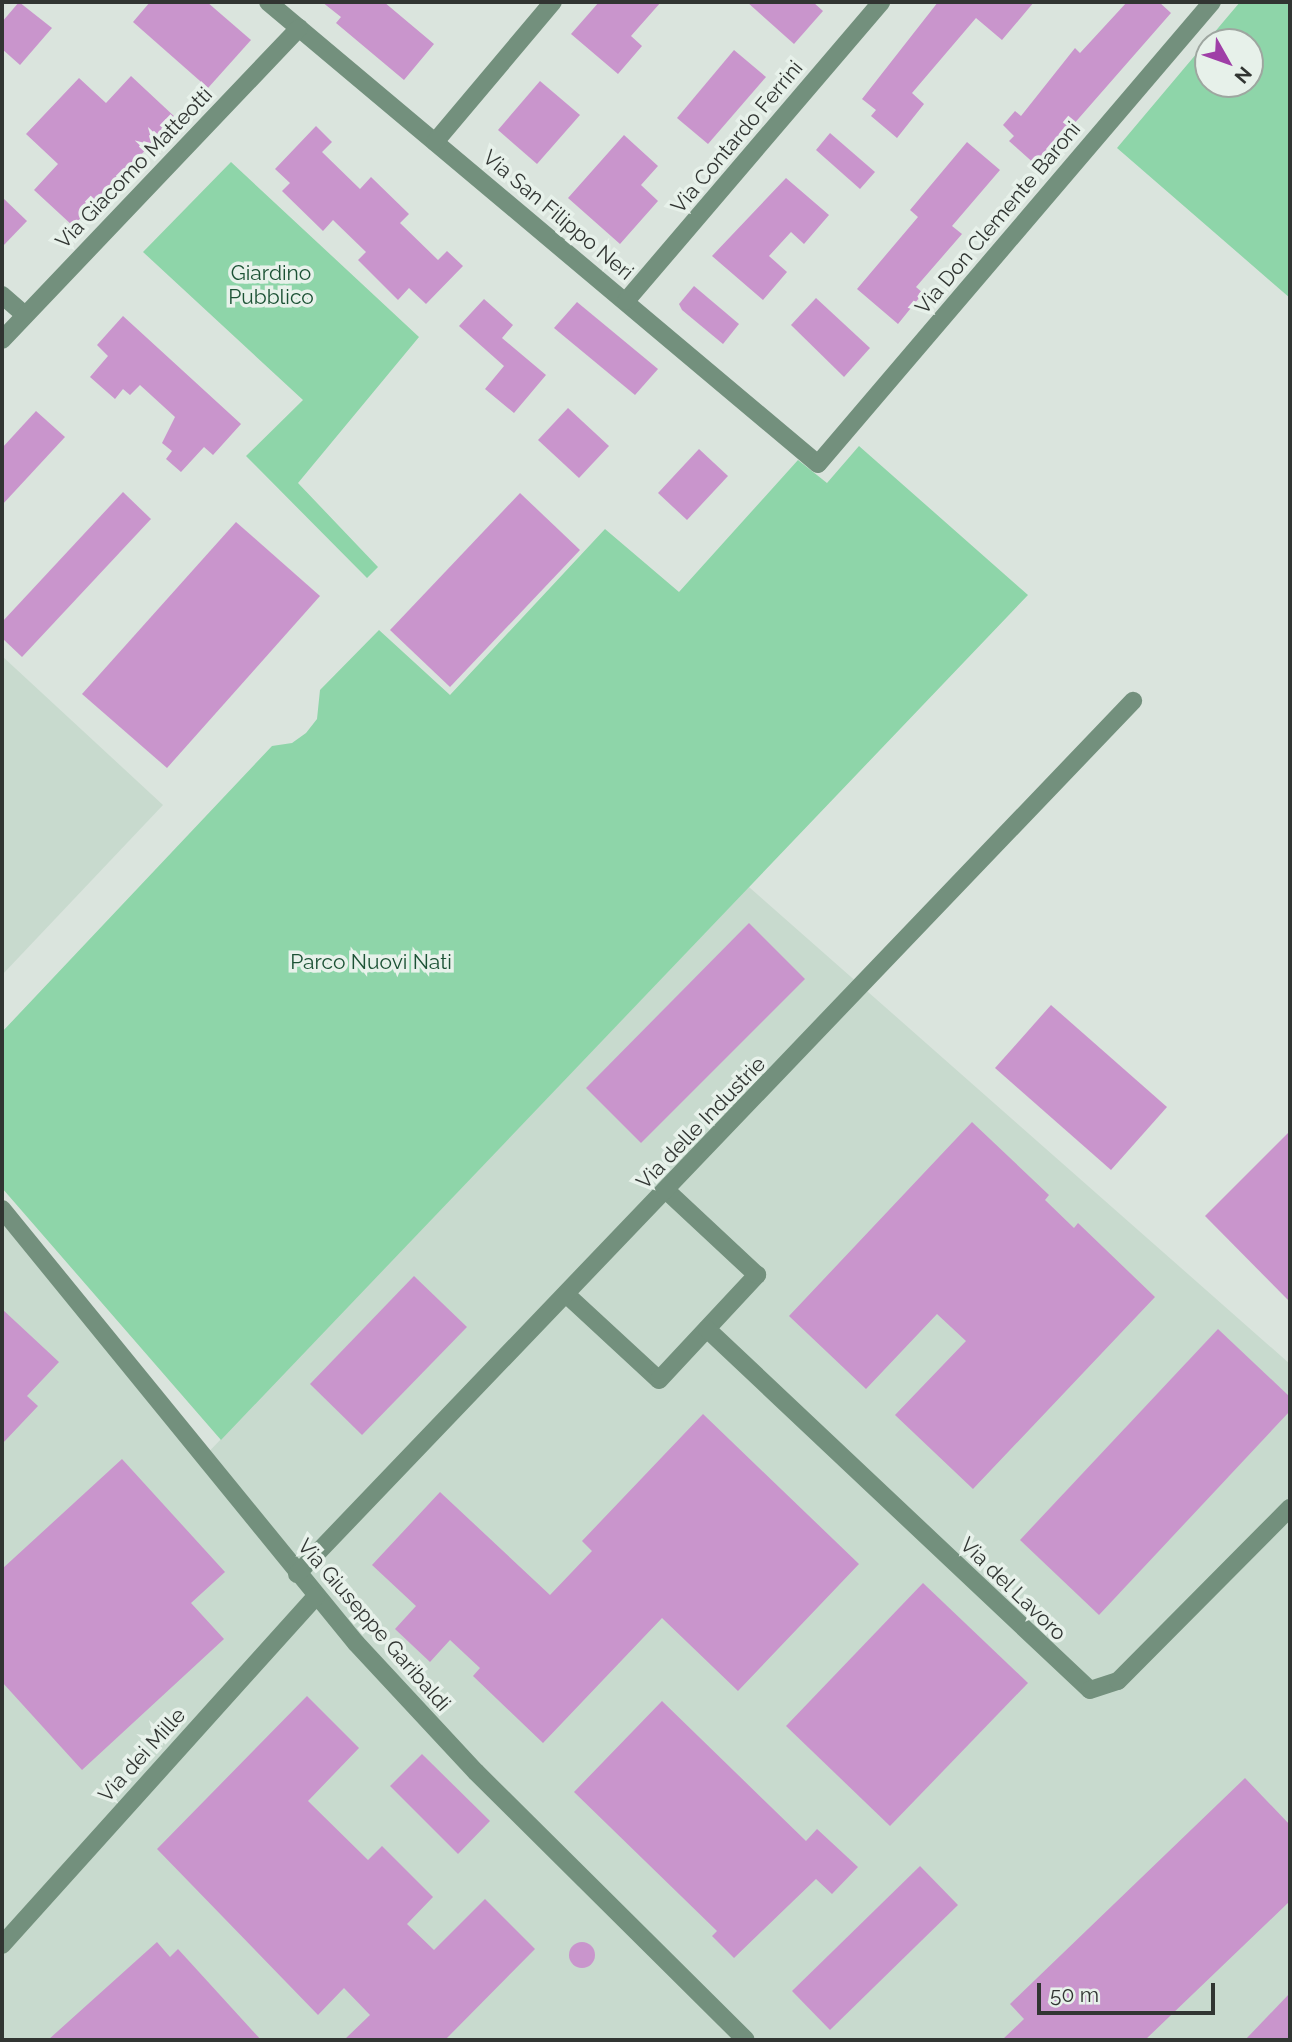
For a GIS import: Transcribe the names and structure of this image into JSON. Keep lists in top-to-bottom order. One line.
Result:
{"streets":{"street":["Via Contardo Ferrini","Via Giacomo Matteotti","Via San Filippo Neri","Via Don Clemente Baroni","Via delle Industrie","Via del Lavoro","Via Giuseppe Garibaldi","Via dei Mille"]},"crossings":[["Via Contardo Ferrini","Via San Filippo Neri"],["Via Giacomo Matteotti","Via San Filippo Neri"],["Via San Filippo Neri","Via Don Clemente Baroni"],["Via delle Industrie","Via Giuseppe Garibaldi"],["Via Giuseppe Garibaldi","Via dei Mille"]],"parks":["Giardino Pubblico","Parco Nuovi Nati"],"scale_bar":"50 m","north":"bottom right"}
